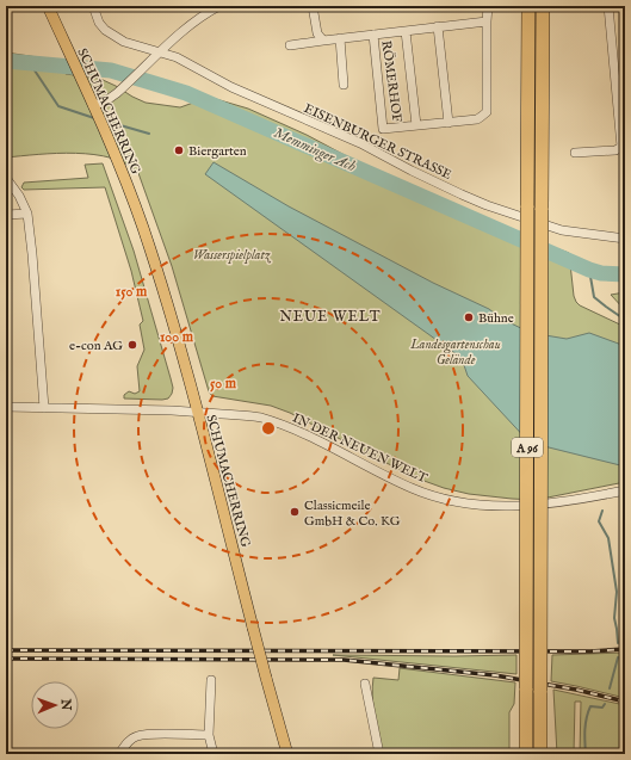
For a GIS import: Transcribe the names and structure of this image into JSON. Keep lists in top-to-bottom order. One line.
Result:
{"streets":{"highway":["A 96"],"main road":["SCHUMACHERRING"],"street":["RÖMERHOF","EISENBURGER STRASSE","IN DER NEUEN WELT"]},"crossings":[["SCHUMACHERRING","IN DER NEUEN WELT"]],"districts":["NEUE WELT"],"water":["Memminger Ach"],"parks":["Wasserspielplatz","Landesgartenschau Gelände"],"places":["Biergarten","Bühne","e-con AG","Classicmeile GmbH & Co. KG"],"north":"right","rings":["150 m","100 m","50 m"]}
